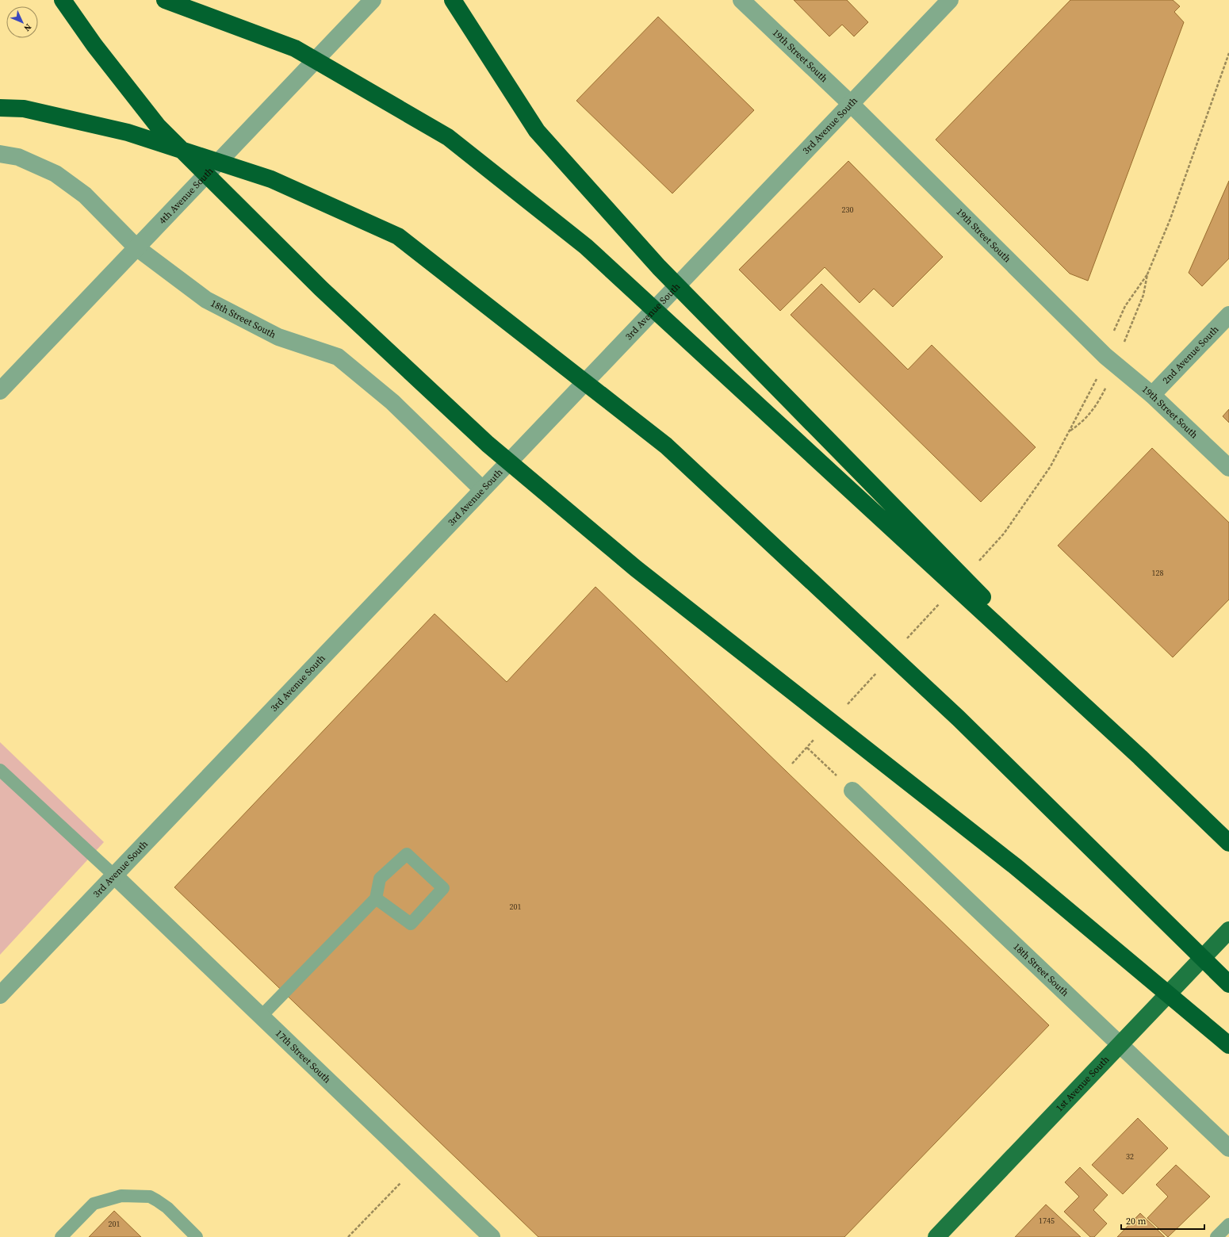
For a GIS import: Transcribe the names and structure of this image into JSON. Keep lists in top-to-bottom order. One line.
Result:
{"streets":{"main road":["1st Avenue South"],"street":["19th Street South","3rd Avenue South","4th Avenue South","18th Street South","2nd Avenue South","17th Street South"]},"crossings":[["19th Street South","3rd Avenue South"],["19th Street South","2nd Avenue South"],["3rd Avenue South","18th Street South"],["3rd Avenue South","17th Street South"],["4th Avenue South","18th Street South"],["18th Street South","1st Avenue South"]],"house_numbers":["230","128","201","32","1745","201"],"scale_bar":"20 m","north":"bottom right"}
